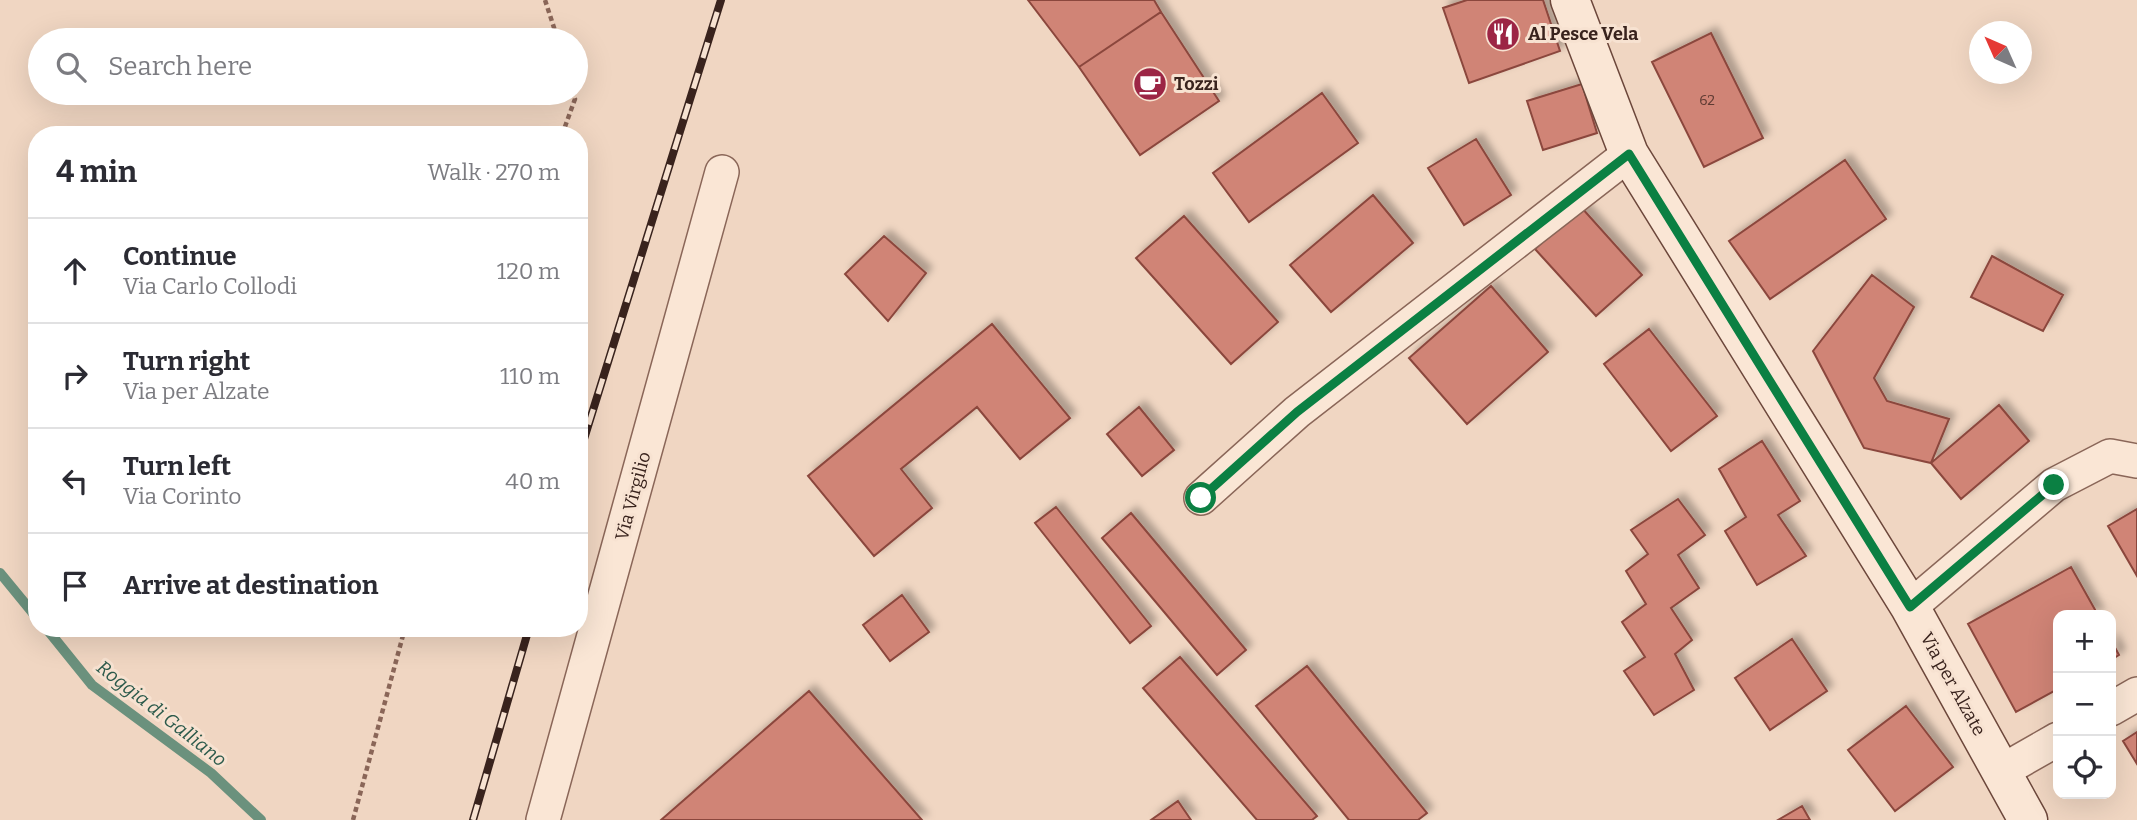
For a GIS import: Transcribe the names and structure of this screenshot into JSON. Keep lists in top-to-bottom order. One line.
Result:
{"streets":{"street":["Via Virgilio","Via per Alzate"]},"water":["Roggia di Galliano"],"places":{"restaurant":["Al Pesce Vela"],"cafe":["Tozzi"]},"house_numbers":["62"],"north":"top left","page":{"search":"Search here","heading":["4 min","Walk · 270 m"],"list":[["Continue","Via Carlo Collodi","120 m"],["Turn right","Via per Alzate","110 m"],["Turn left","Via Corinto","40 m"],"Arrive at destination"],"map_buttons":["+","−"]}}
